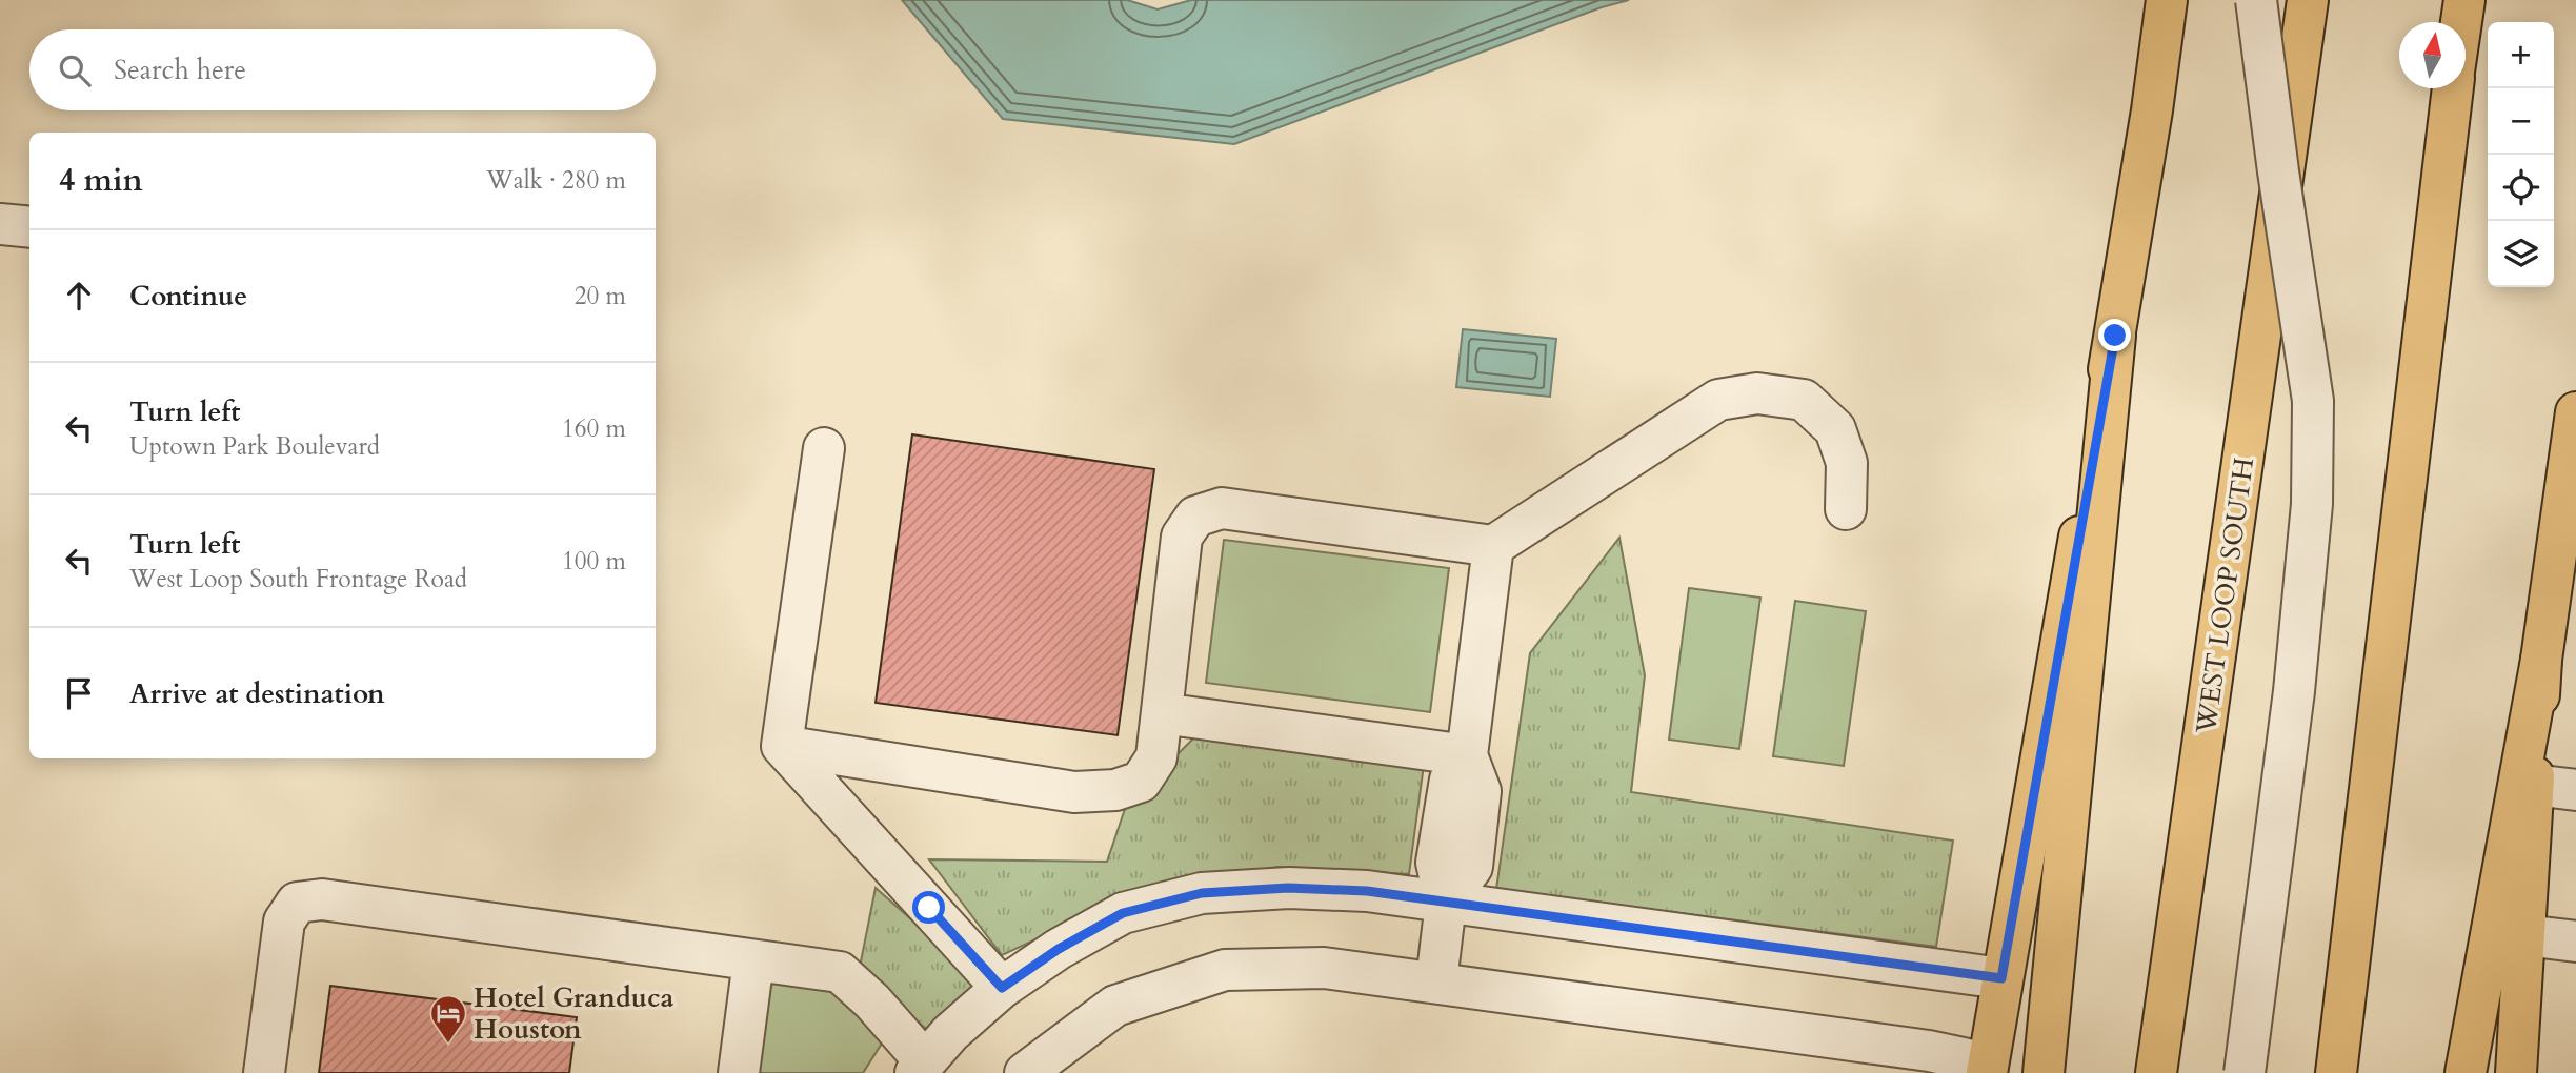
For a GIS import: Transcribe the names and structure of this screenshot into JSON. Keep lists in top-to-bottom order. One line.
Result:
{"streets":{"main road":["WEST LOOP SOUTH"]},"places":{"hotel":["Hotel Granduca Houston"]},"north":"top","page":{"map_buttons":["+","−"],"search":"Search here","heading":["4 min","Walk · 280 m"],"list":[["Continue","20 m"],["Turn left","Uptown Park Boulevard","160 m"],["Turn left","West Loop South Frontage Road","100 m"],"Arrive at destination"]}}
